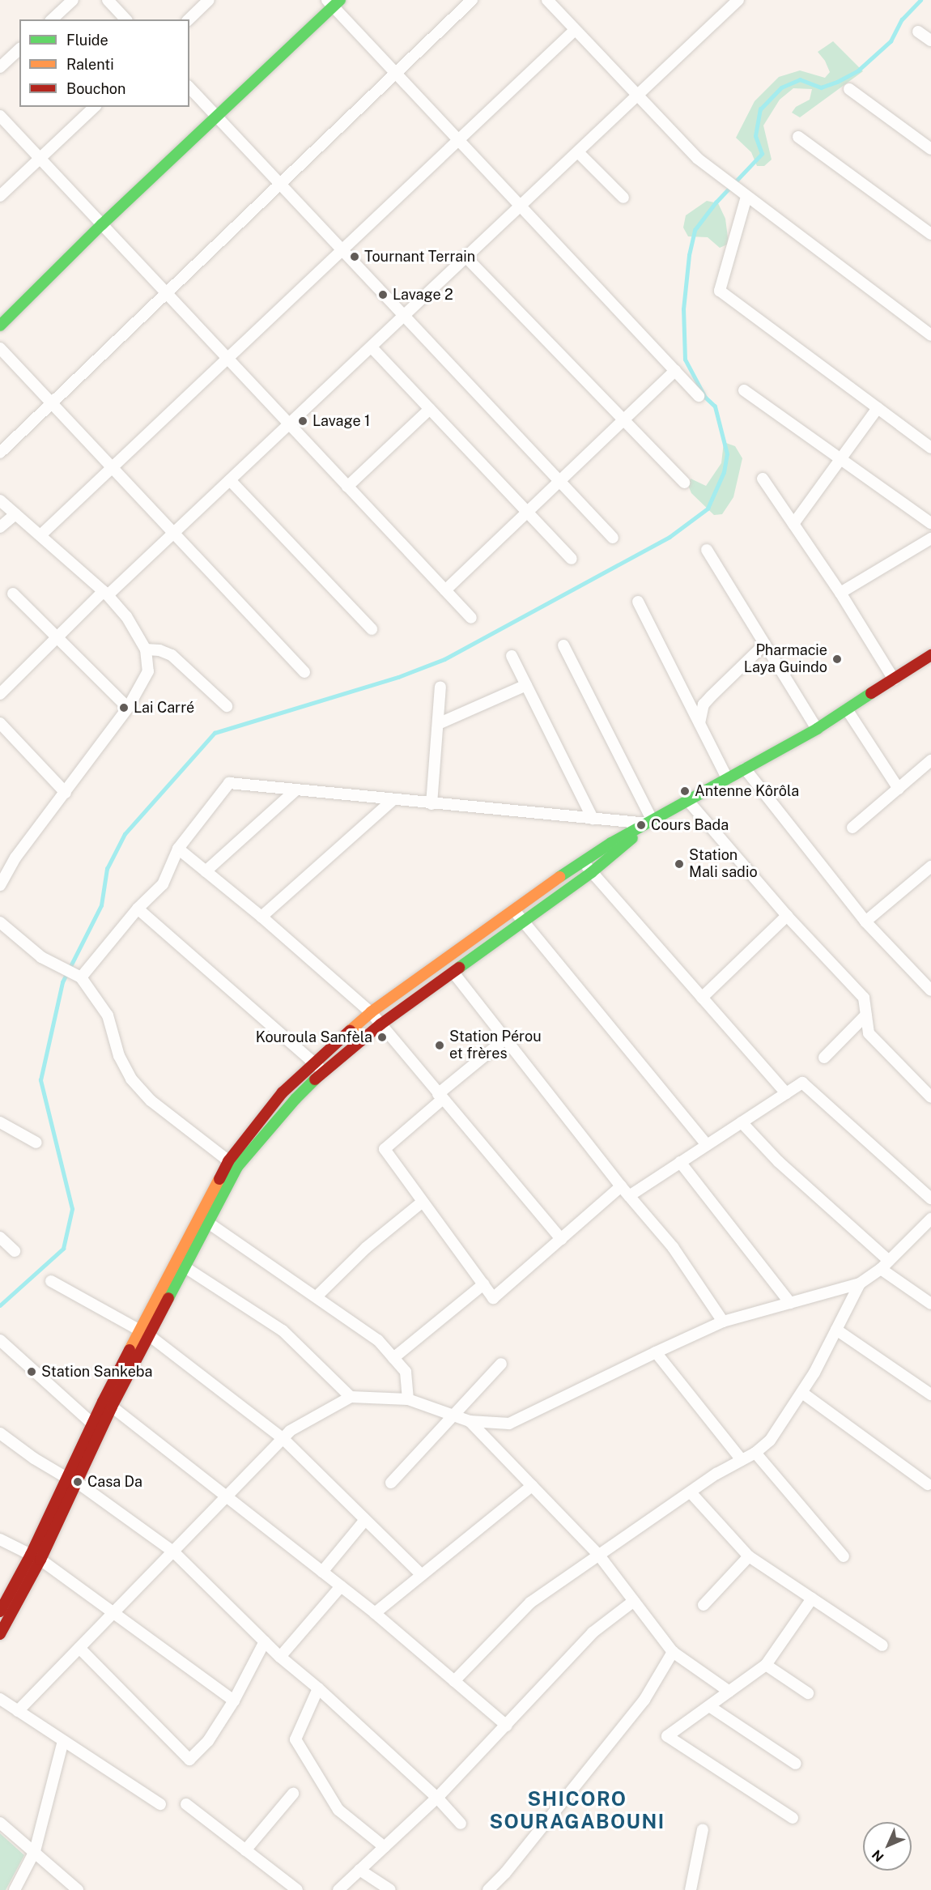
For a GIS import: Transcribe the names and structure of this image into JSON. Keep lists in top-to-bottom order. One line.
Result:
{"districts":["SHICORO SOURAGABOUNI"],"places":["Tournant Terrain","Lavage 2","Lavage 1","Pharmacie Laya Guindo","Lai Carré","Antenne Kôrôla","Cours Bada","Station Mali sadio","Kouroula Sanfèla","Station Pérou et frères","Station Sankeba","Casa Da"],"legend":["Fluide","Ralenti","Bouchon"],"north":"bottom left"}
